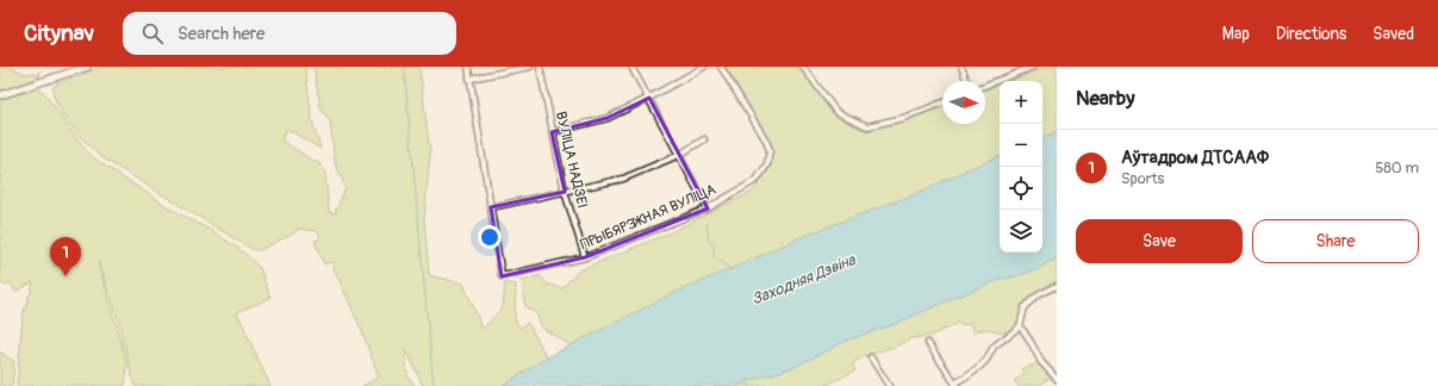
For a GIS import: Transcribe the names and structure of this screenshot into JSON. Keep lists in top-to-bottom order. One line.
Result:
{"streets":{"street":["ВУЛІЦА НАДЗЕІ","ПРЫБЯРЭЖНАЯ ВУЛІЦА"]},"crossings":[["ВУЛІЦА НАДЗЕІ","ПРЫБЯРЭЖНАЯ ВУЛІЦА"]],"water":["Заходняя Дзвіна"],"north":"right","page":{"header":"Citynav","search":"Search here","nav":["Map","Directions","Saved"],"heading":"Nearby","map_buttons":["+","−"],"list":[{"mark":"1","name":"Аўтадром ДТСААФ","note":"Sports","value":"580 m"}],"buttons":["Save","Share"],"pins":"1"}}
